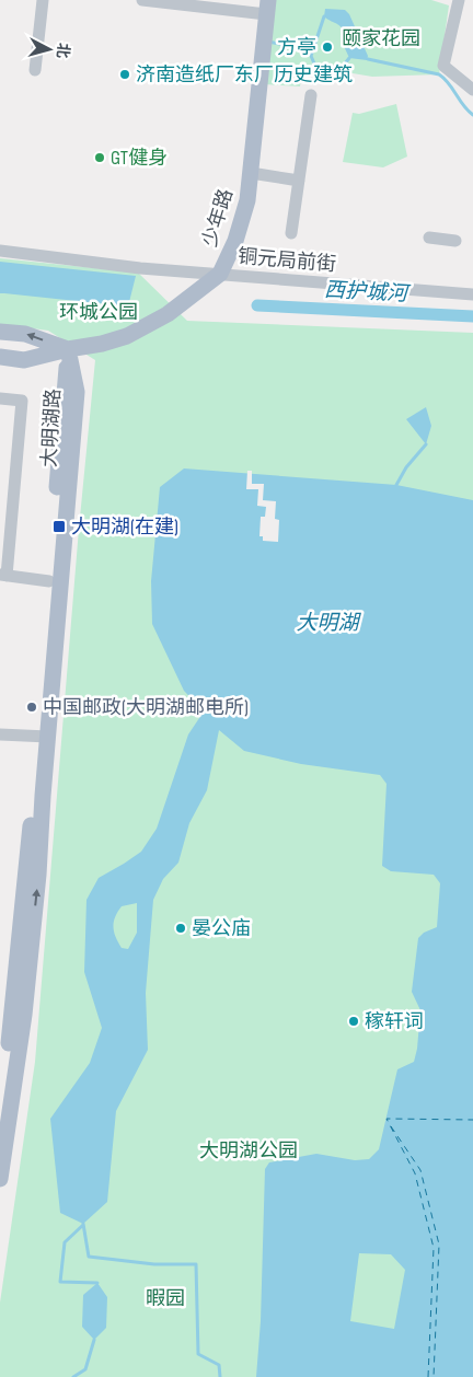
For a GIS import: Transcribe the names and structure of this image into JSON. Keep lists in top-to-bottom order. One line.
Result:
{"streets":{"main road":["少年路","大明湖路"],"street":["铜元局前街"]},"crossings":[["少年路","铜元局前街"],["少年路","大明湖路"]],"water":["西护城河","大明湖"],"parks":["颐家花园","环城公园","大明湖公园","暇园"],"places":{"other":["方亭","济南造纸厂东厂历史建筑","GT健身","中国邮政(大明湖邮电所)","晏公庙","稼轩词"],"transit":["大明湖(在建)"]},"north":"right"}
